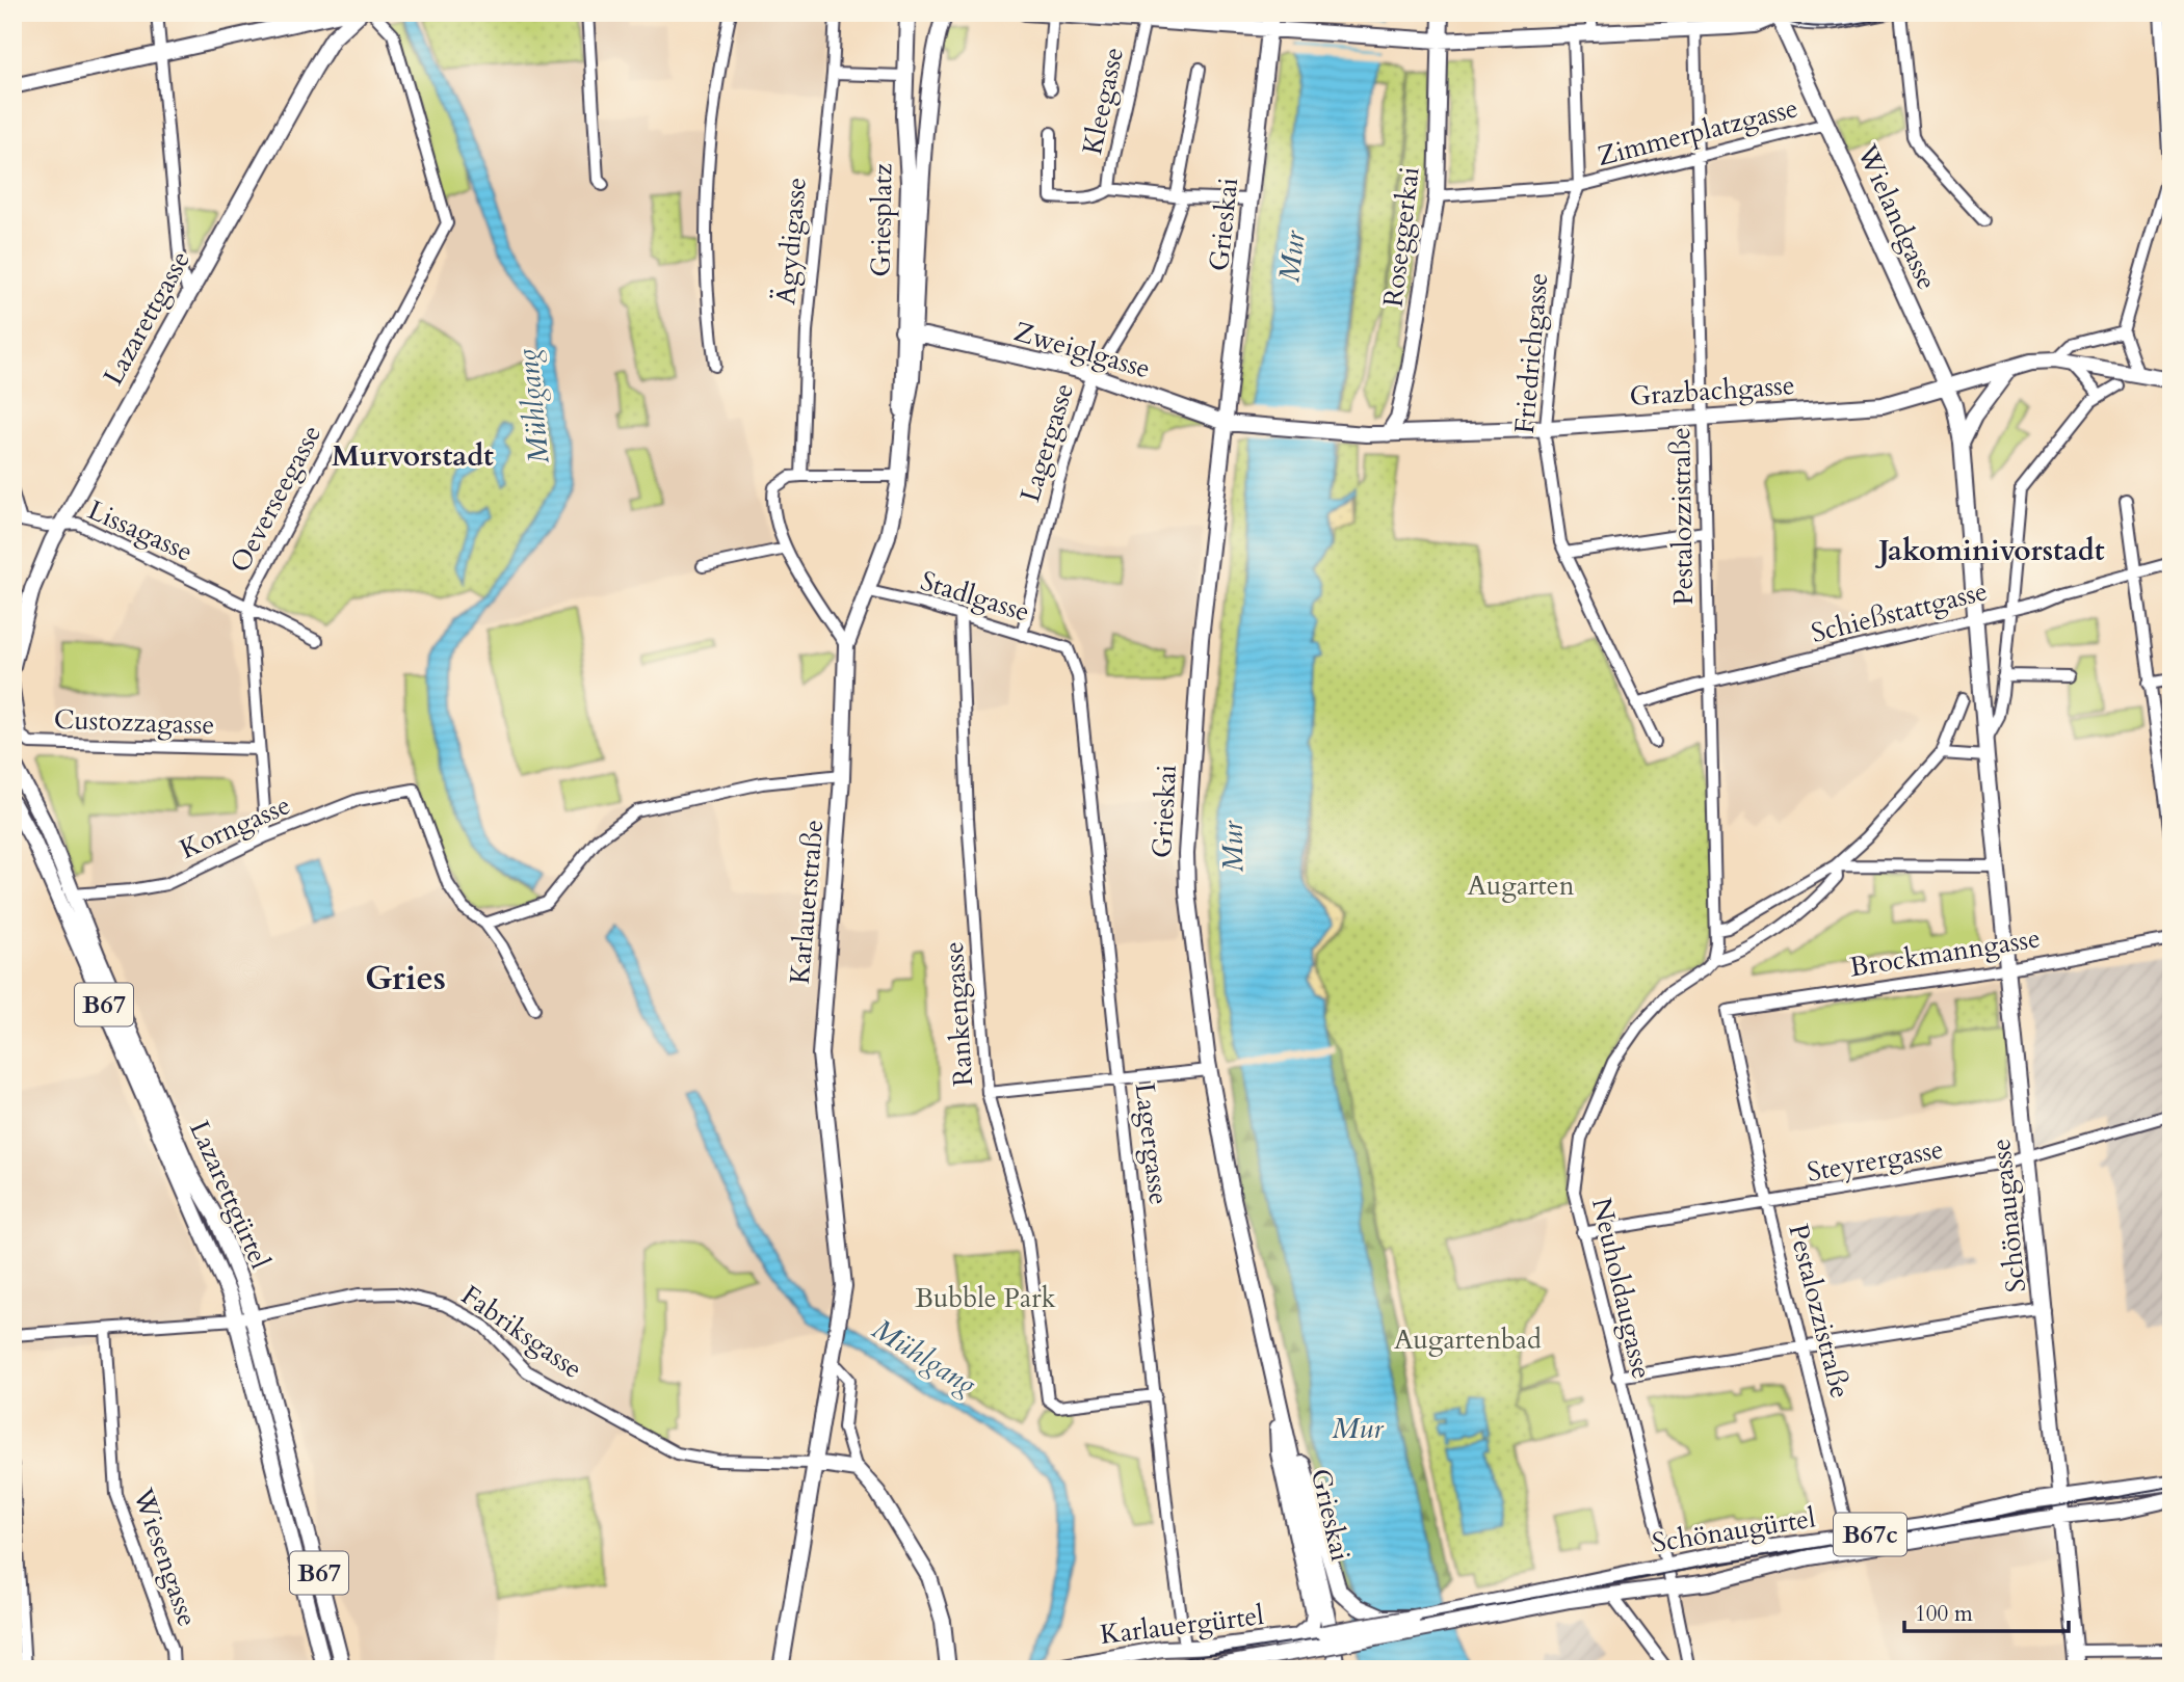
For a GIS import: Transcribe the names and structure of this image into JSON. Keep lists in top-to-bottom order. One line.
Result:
{"streets":{"main road":["Wielandgasse","Griesplatz","Grieskai","Roseggerkai","Lazarettgasse","Zweiglgasse","Grazbachgasse","Karlauerstraße","B67","Lazarettgürtel","Schönaugasse","Schönaugürtel","B67c","Karlauergürtel"],"street":["Kleegasse","Zimmerplatzgasse","Ägydigasse","Friedrichgasse","Lagergasse","Oeverseegasse","Pestalozzistraße","Lissagasse","Stadlgasse","Schießstattgasse","Custozzagasse","Korngasse","Brockmanngasse","Rankengasse","Steyrergasse","Neuholdaugasse","Fabriksgasse","Wiesengasse"]},"crossings":[["Zimmerplatzgasse","Wielandgasse"],["Zimmerplatzgasse","Roseggerkai"],["Zimmerplatzgasse","Friedrichgasse"],["Zimmerplatzgasse","Pestalozzistraße"],["Wielandgasse","Grazbachgasse"],["Wielandgasse","Schießstattgasse"],["Wielandgasse","Schönaugasse"],["Griesplatz","Zweiglgasse"],["Griesplatz","Karlauerstraße"],["Grieskai","Zweiglgasse"],["Grieskai","B67c"],["Grieskai","Karlauergürtel"],["Roseggerkai","Grazbachgasse"],["Lazarettgasse","Lissagasse"],["Zweiglgasse","Grazbachgasse"],["Zweiglgasse","Lagergasse"],["Friedrichgasse","Grazbachgasse"],["Friedrichgasse","Schießstattgasse"],["Grazbachgasse","Pestalozzistraße"],["Lagergasse","Stadlgasse"],["Lagergasse","Rankengasse"],["Lagergasse","Karlauergürtel"],["Oeverseegasse","Lissagasse"],["Oeverseegasse","Custozzagasse"],["Oeverseegasse","Korngasse"],["Pestalozzistraße","Schießstattgasse"],["Pestalozzistraße","Brockmanngasse"],["Pestalozzistraße","Steyrergasse"],["Pestalozzistraße","Neuholdaugasse"],["Pestalozzistraße","Schönaugürtel"],["Stadlgasse","Karlauerstraße"],["Stadlgasse","Rankengasse"],["Korngasse","Lazarettgürtel"],["Karlauerstraße","Fabriksgasse"],["Brockmanngasse","Schönaugasse"],["Steyrergasse","Schönaugasse"],["Steyrergasse","Neuholdaugasse"],["Lazarettgürtel","Fabriksgasse"],["Schönaugasse","Schönaugürtel"],["Neuholdaugasse","Schönaugürtel"],["Fabriksgasse","Wiesengasse"],["Schönaugürtel","B67c"],["B67c","Karlauergürtel"]],"districts":["Murvorstadt","Jakominivorstadt","Gries"],"water":["Mur","Mühlgang"],"parks":["Augarten","Bubble Park","Augartenbad"],"scale_bar":"100 m"}
